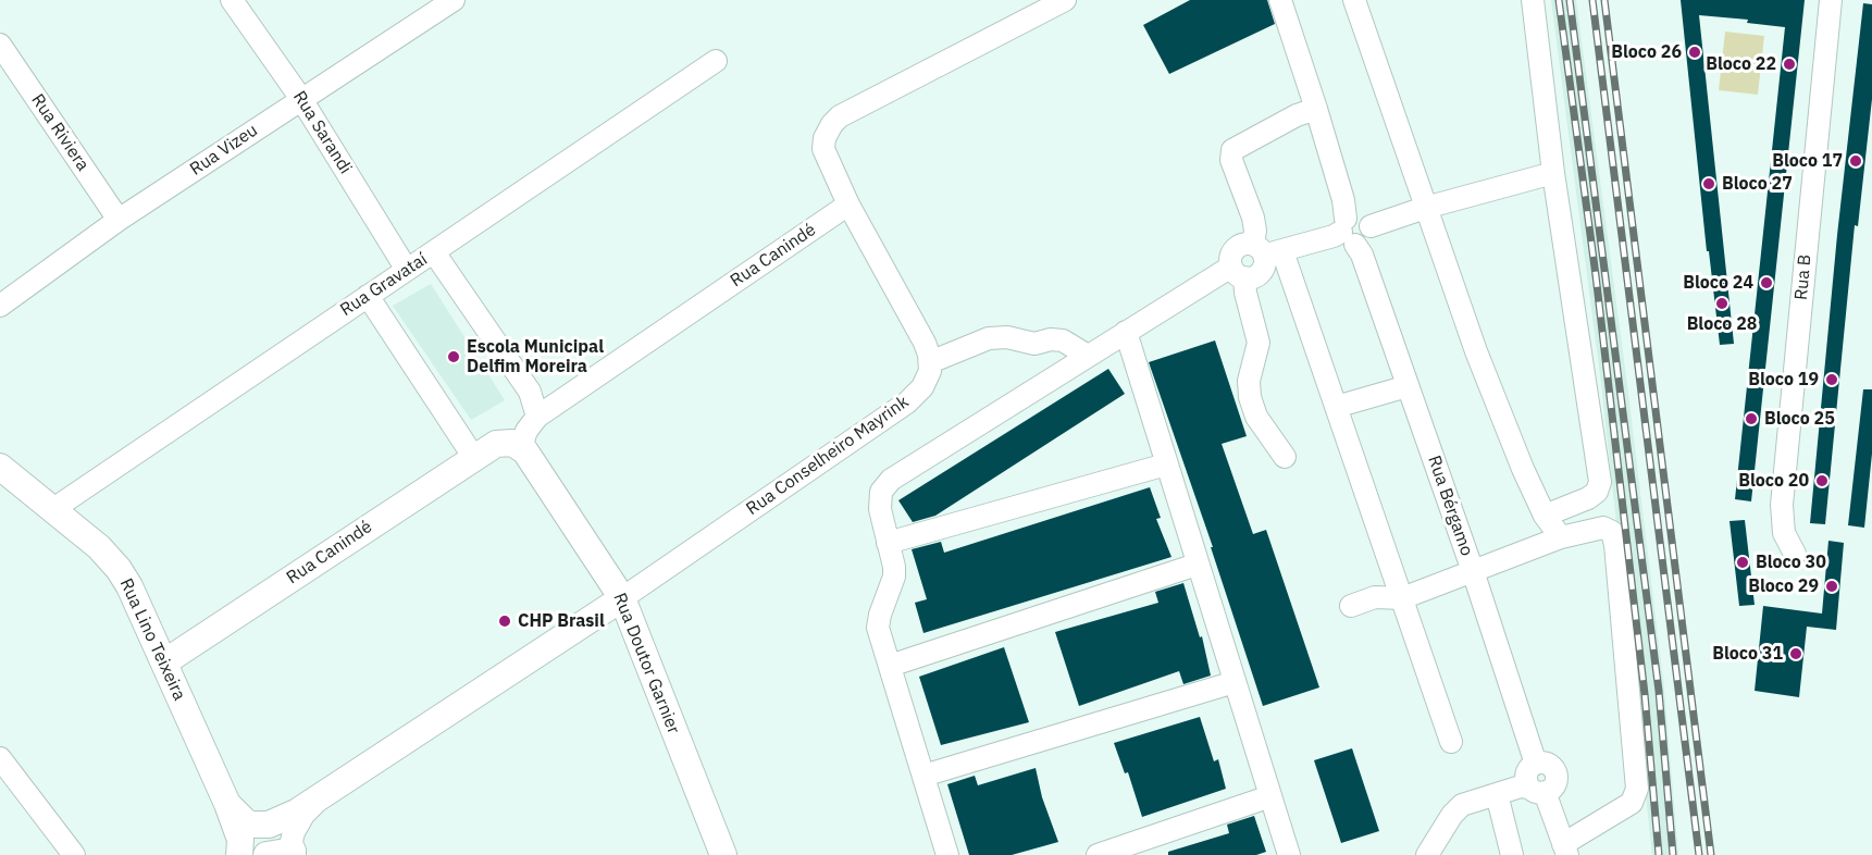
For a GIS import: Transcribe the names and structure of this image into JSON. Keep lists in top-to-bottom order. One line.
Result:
{"streets":{"main road":["Rua Canindé","Rua Conselheiro Mayrink","Rua Lino Teixeira","Rua Doutor Garnier"],"street":["Rua Riviera","Rua Sarandi","Rua Vizeu","Rua B","Rua Gravataí","Rua Bérgamo"]},"crossings":[["Rua Riviera","Rua Vizeu"],["Rua Sarandi","Rua Vizeu"],["Rua Sarandi","Rua Gravataí"],["Rua Canindé","Rua Lino Teixeira"],["Rua Canindé","Rua Doutor Garnier"],["Rua Gravataí","Rua Lino Teixeira"],["Rua Conselheiro Mayrink","Rua Doutor Garnier"]],"places":["Bloco 26","Bloco 22","Bloco 17","Bloco 27","Bloco 24","Bloco 28","Escola Municipal Delfim Moreira","Bloco 19","Bloco 25","Bloco 20","Bloco 30","Bloco 29","CHP Brasil","Bloco 31"]}
